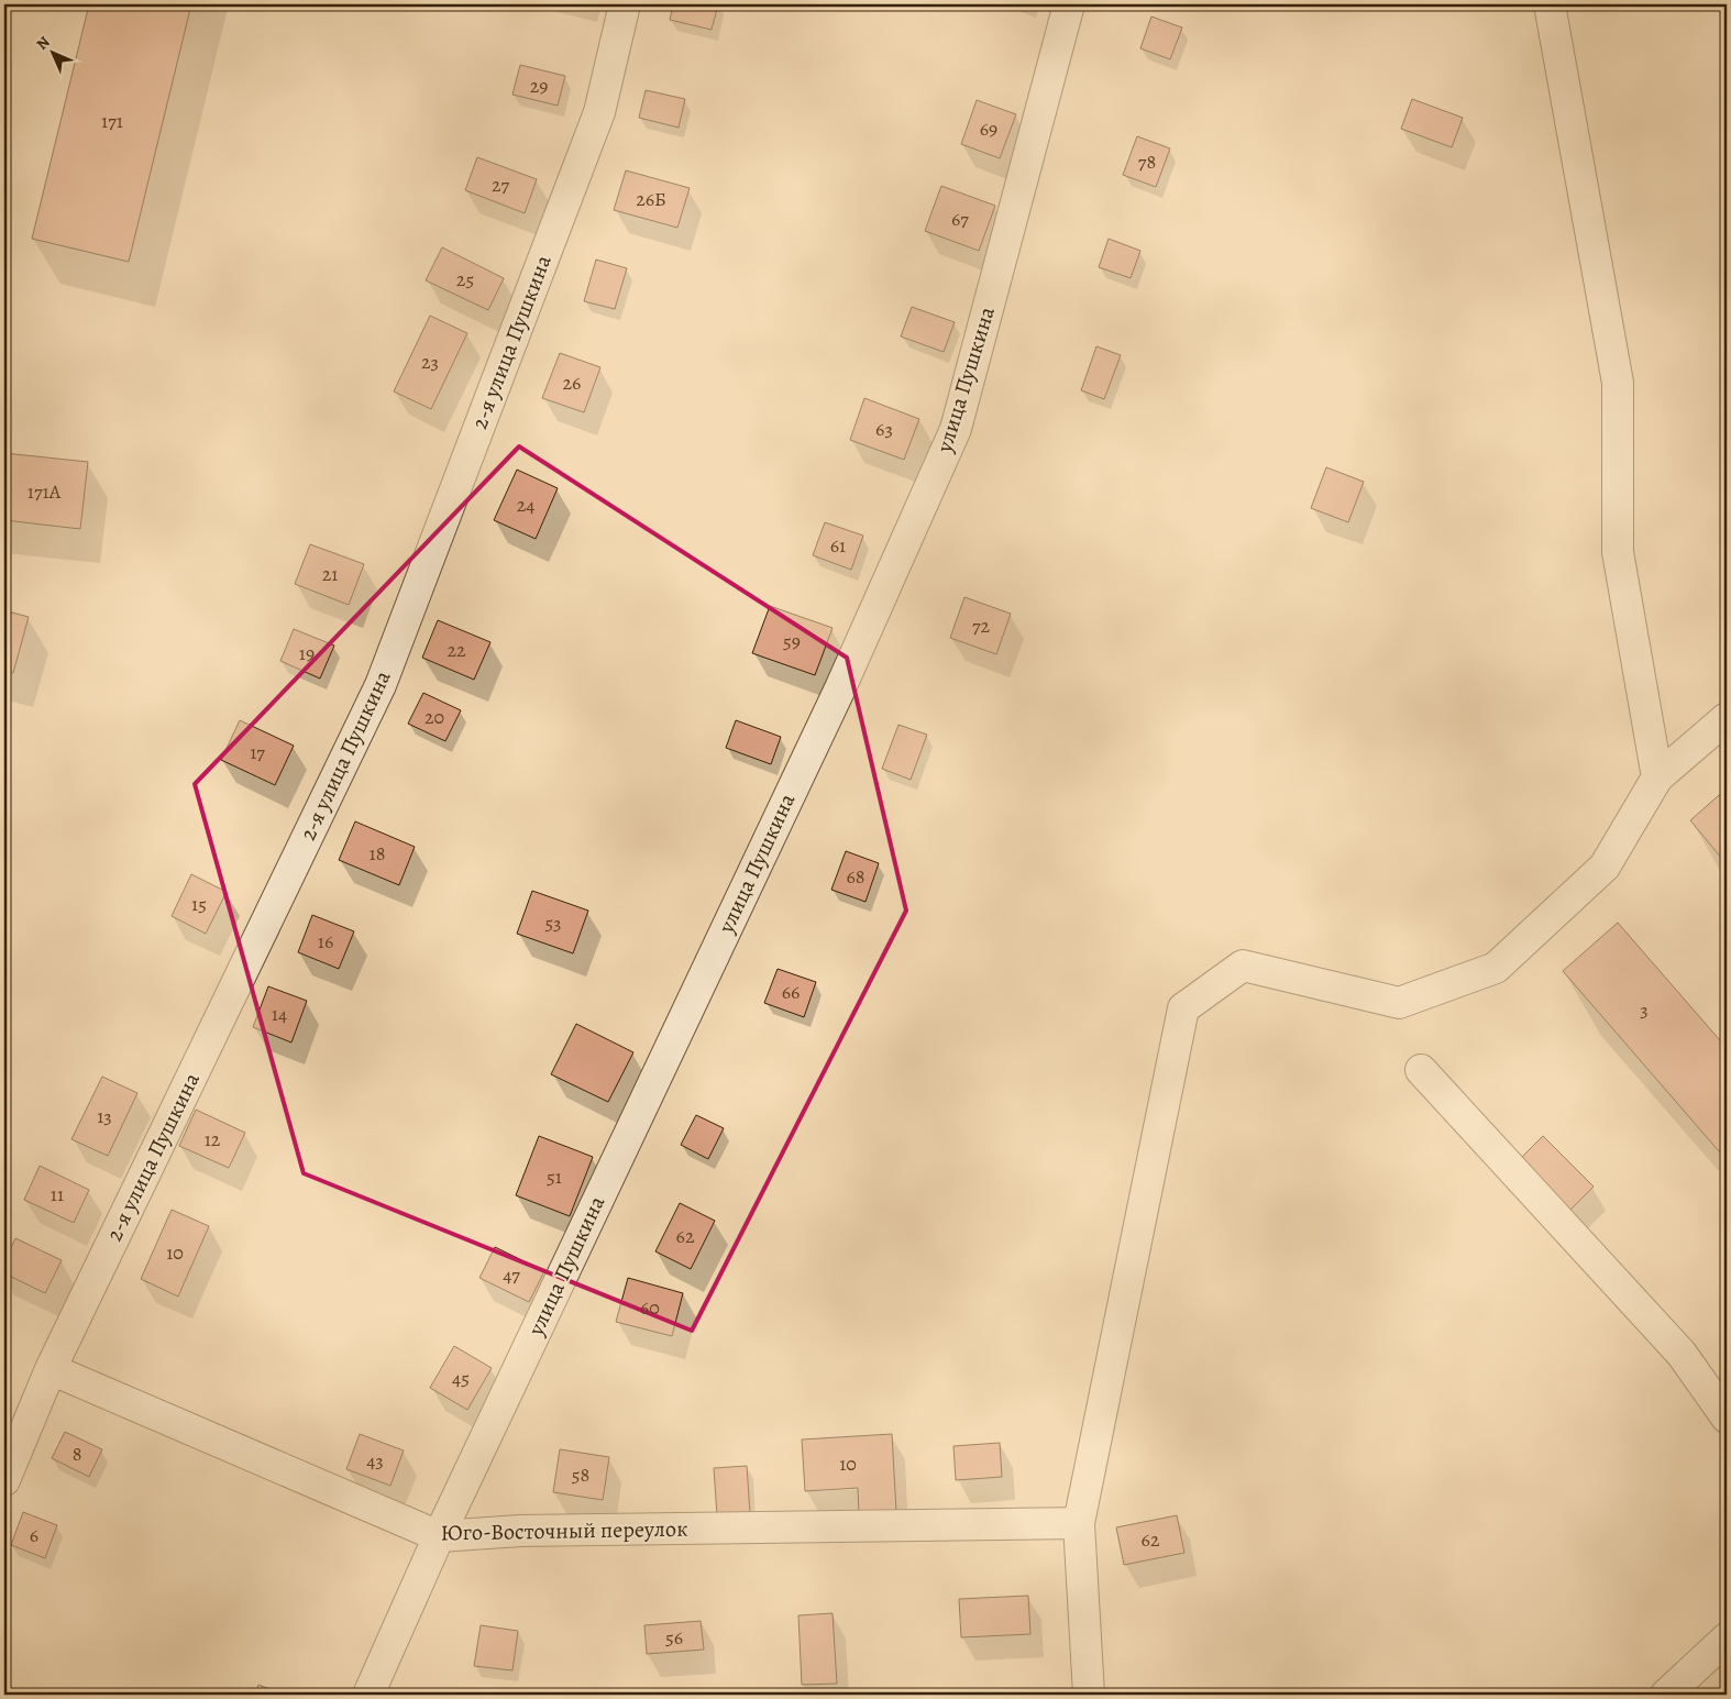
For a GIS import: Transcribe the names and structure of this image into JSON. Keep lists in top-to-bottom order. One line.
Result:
{"streets":{"street":["2-я улица Пушкина","улица Пушкина","Юго-Восточный переулок"]},"crossings":[["2-я улица Пушкина","Юго-Восточный переулок"],["улица Пушкина","Юго-Восточный переулок"]],"house_numbers":["29","171","69","78","27","26Б","67","25","23","26","63","171А","24","61","21","72","59","22","19","20","17","18","68","15","53","16","66","3","14","13","12","51","11","62","10","47","60","45","8","43","10","58","6","62","56"],"north":"top left"}
